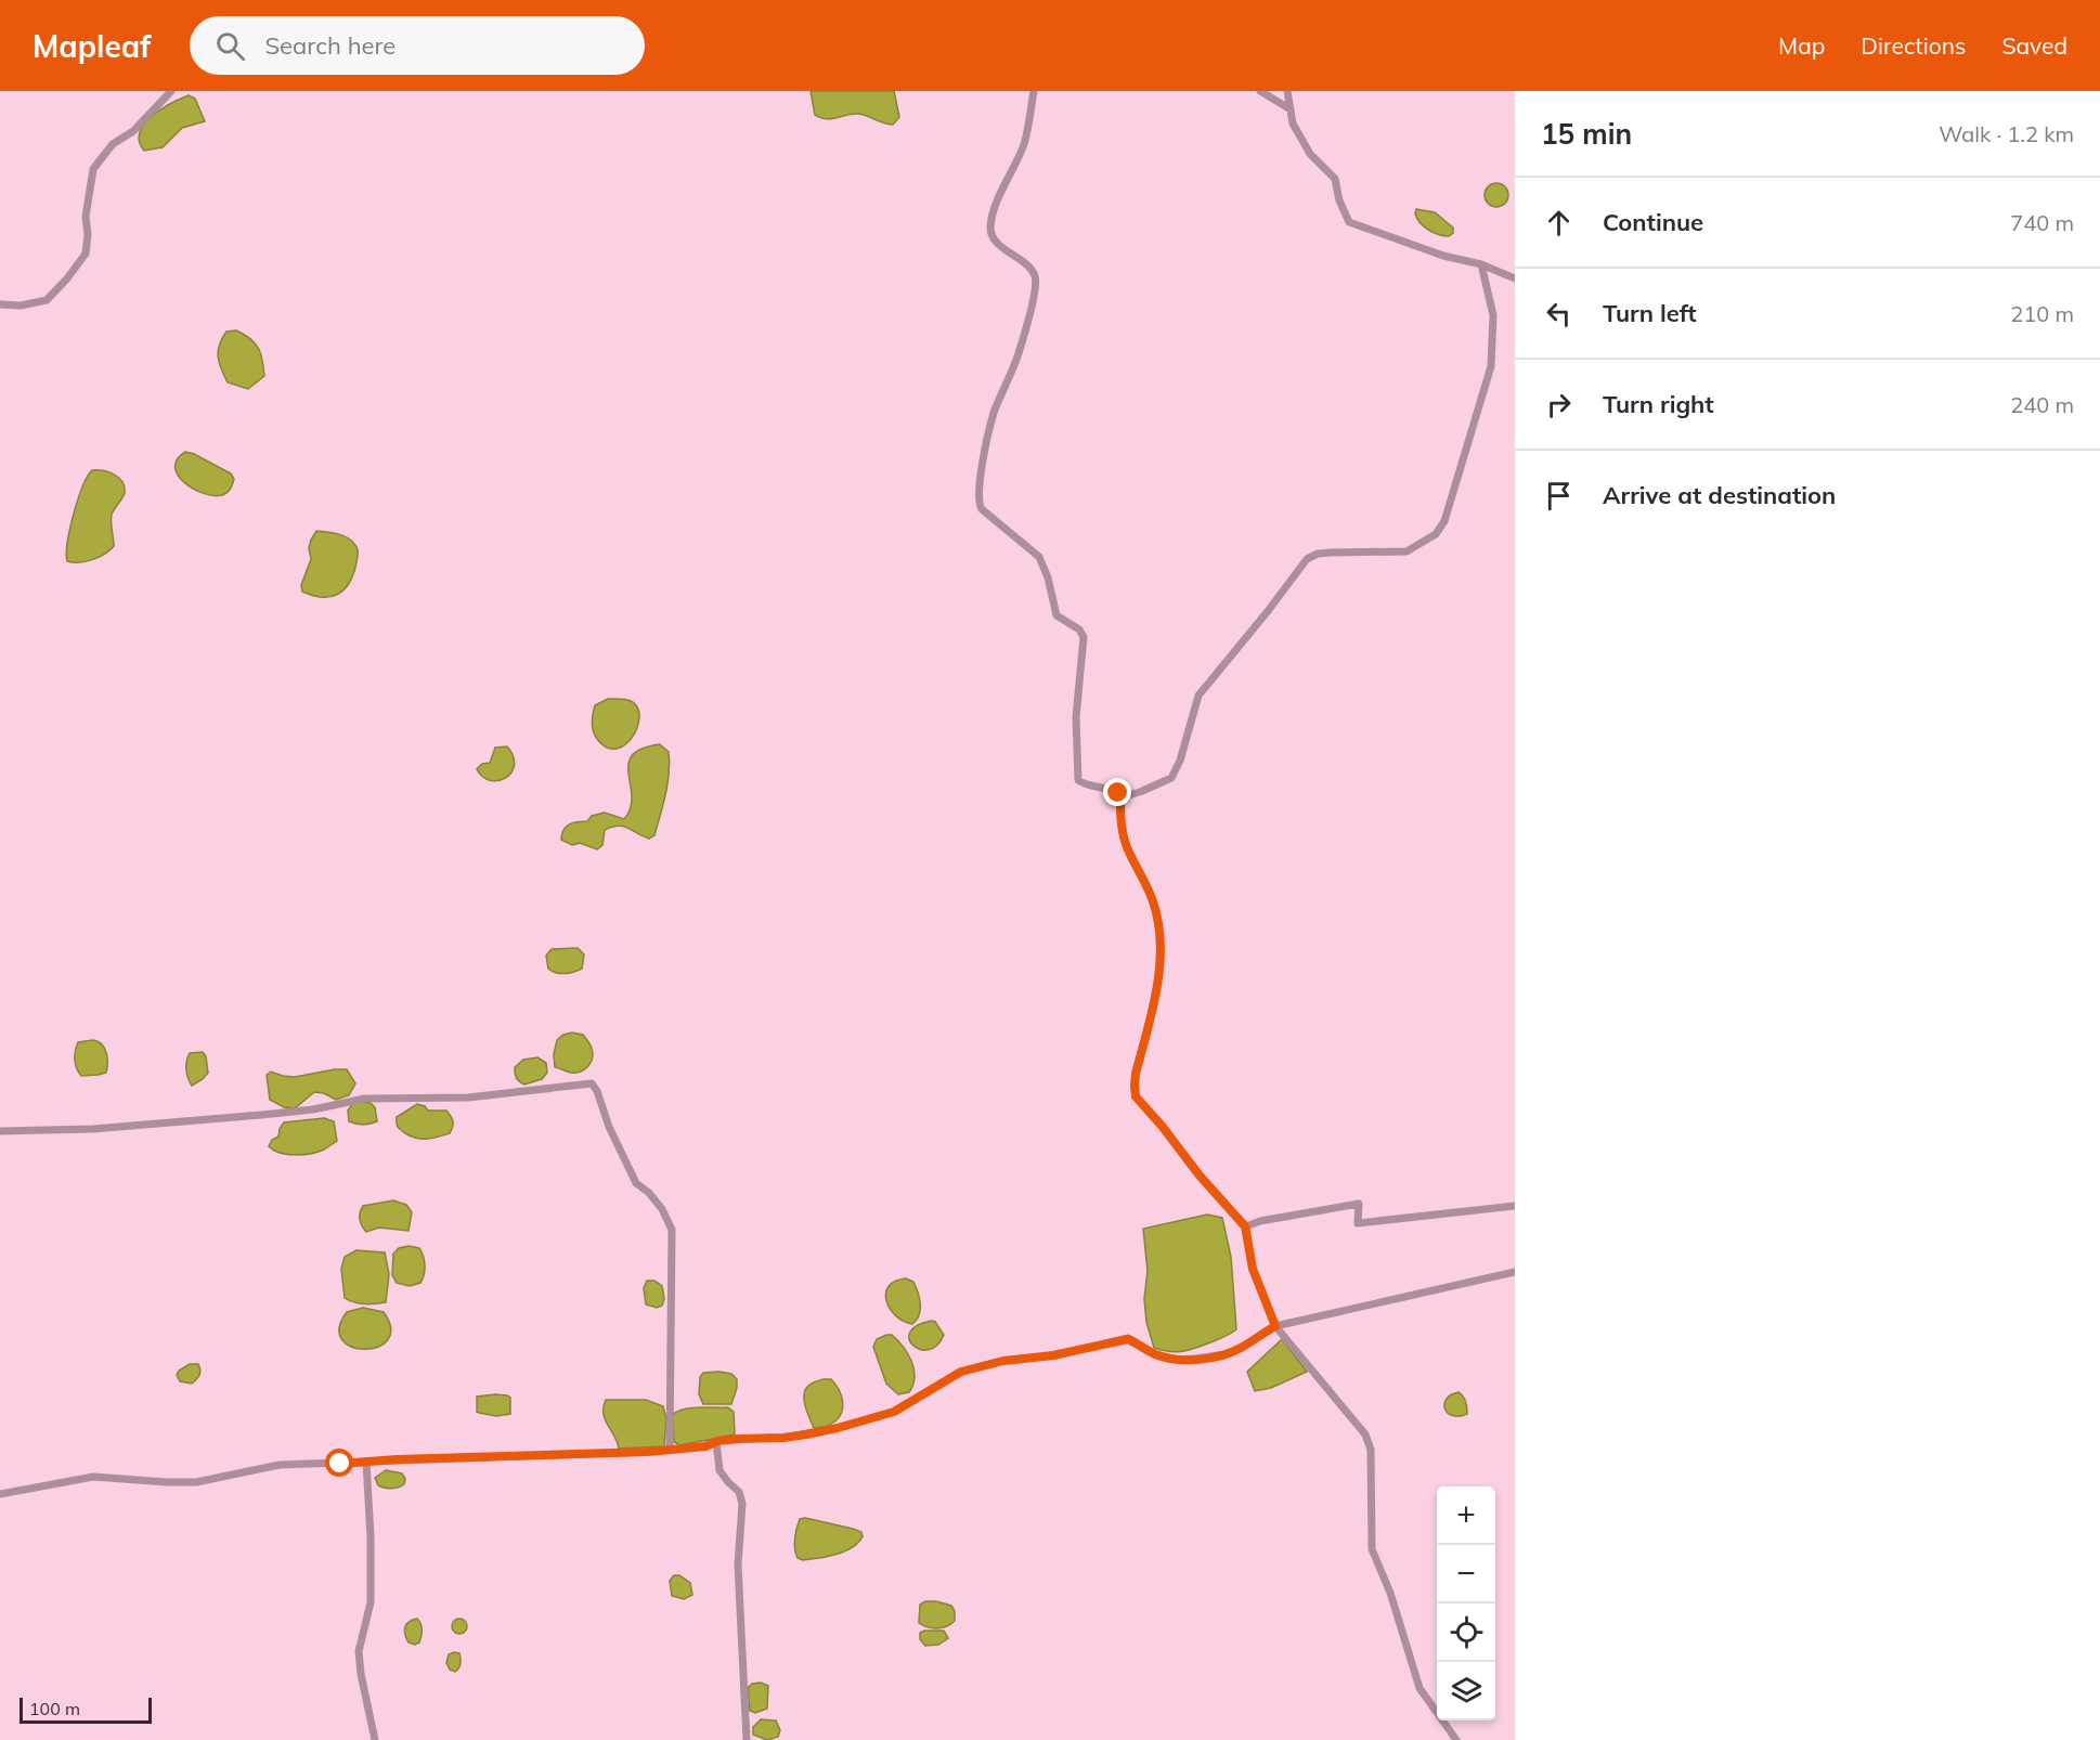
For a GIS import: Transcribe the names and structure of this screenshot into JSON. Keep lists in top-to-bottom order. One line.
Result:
{"scale_bar":"100 m","page":{"header":"Mapleaf","search":"Search here","nav":["Map","Directions","Saved"],"heading":["15 min","Walk · 1.2 km"],"list":[["Continue","740 m"],["Turn left","210 m"],["Turn right","240 m"],"Arrive at destination"],"map_buttons":["+","−"],"scale":"100 m"}}
